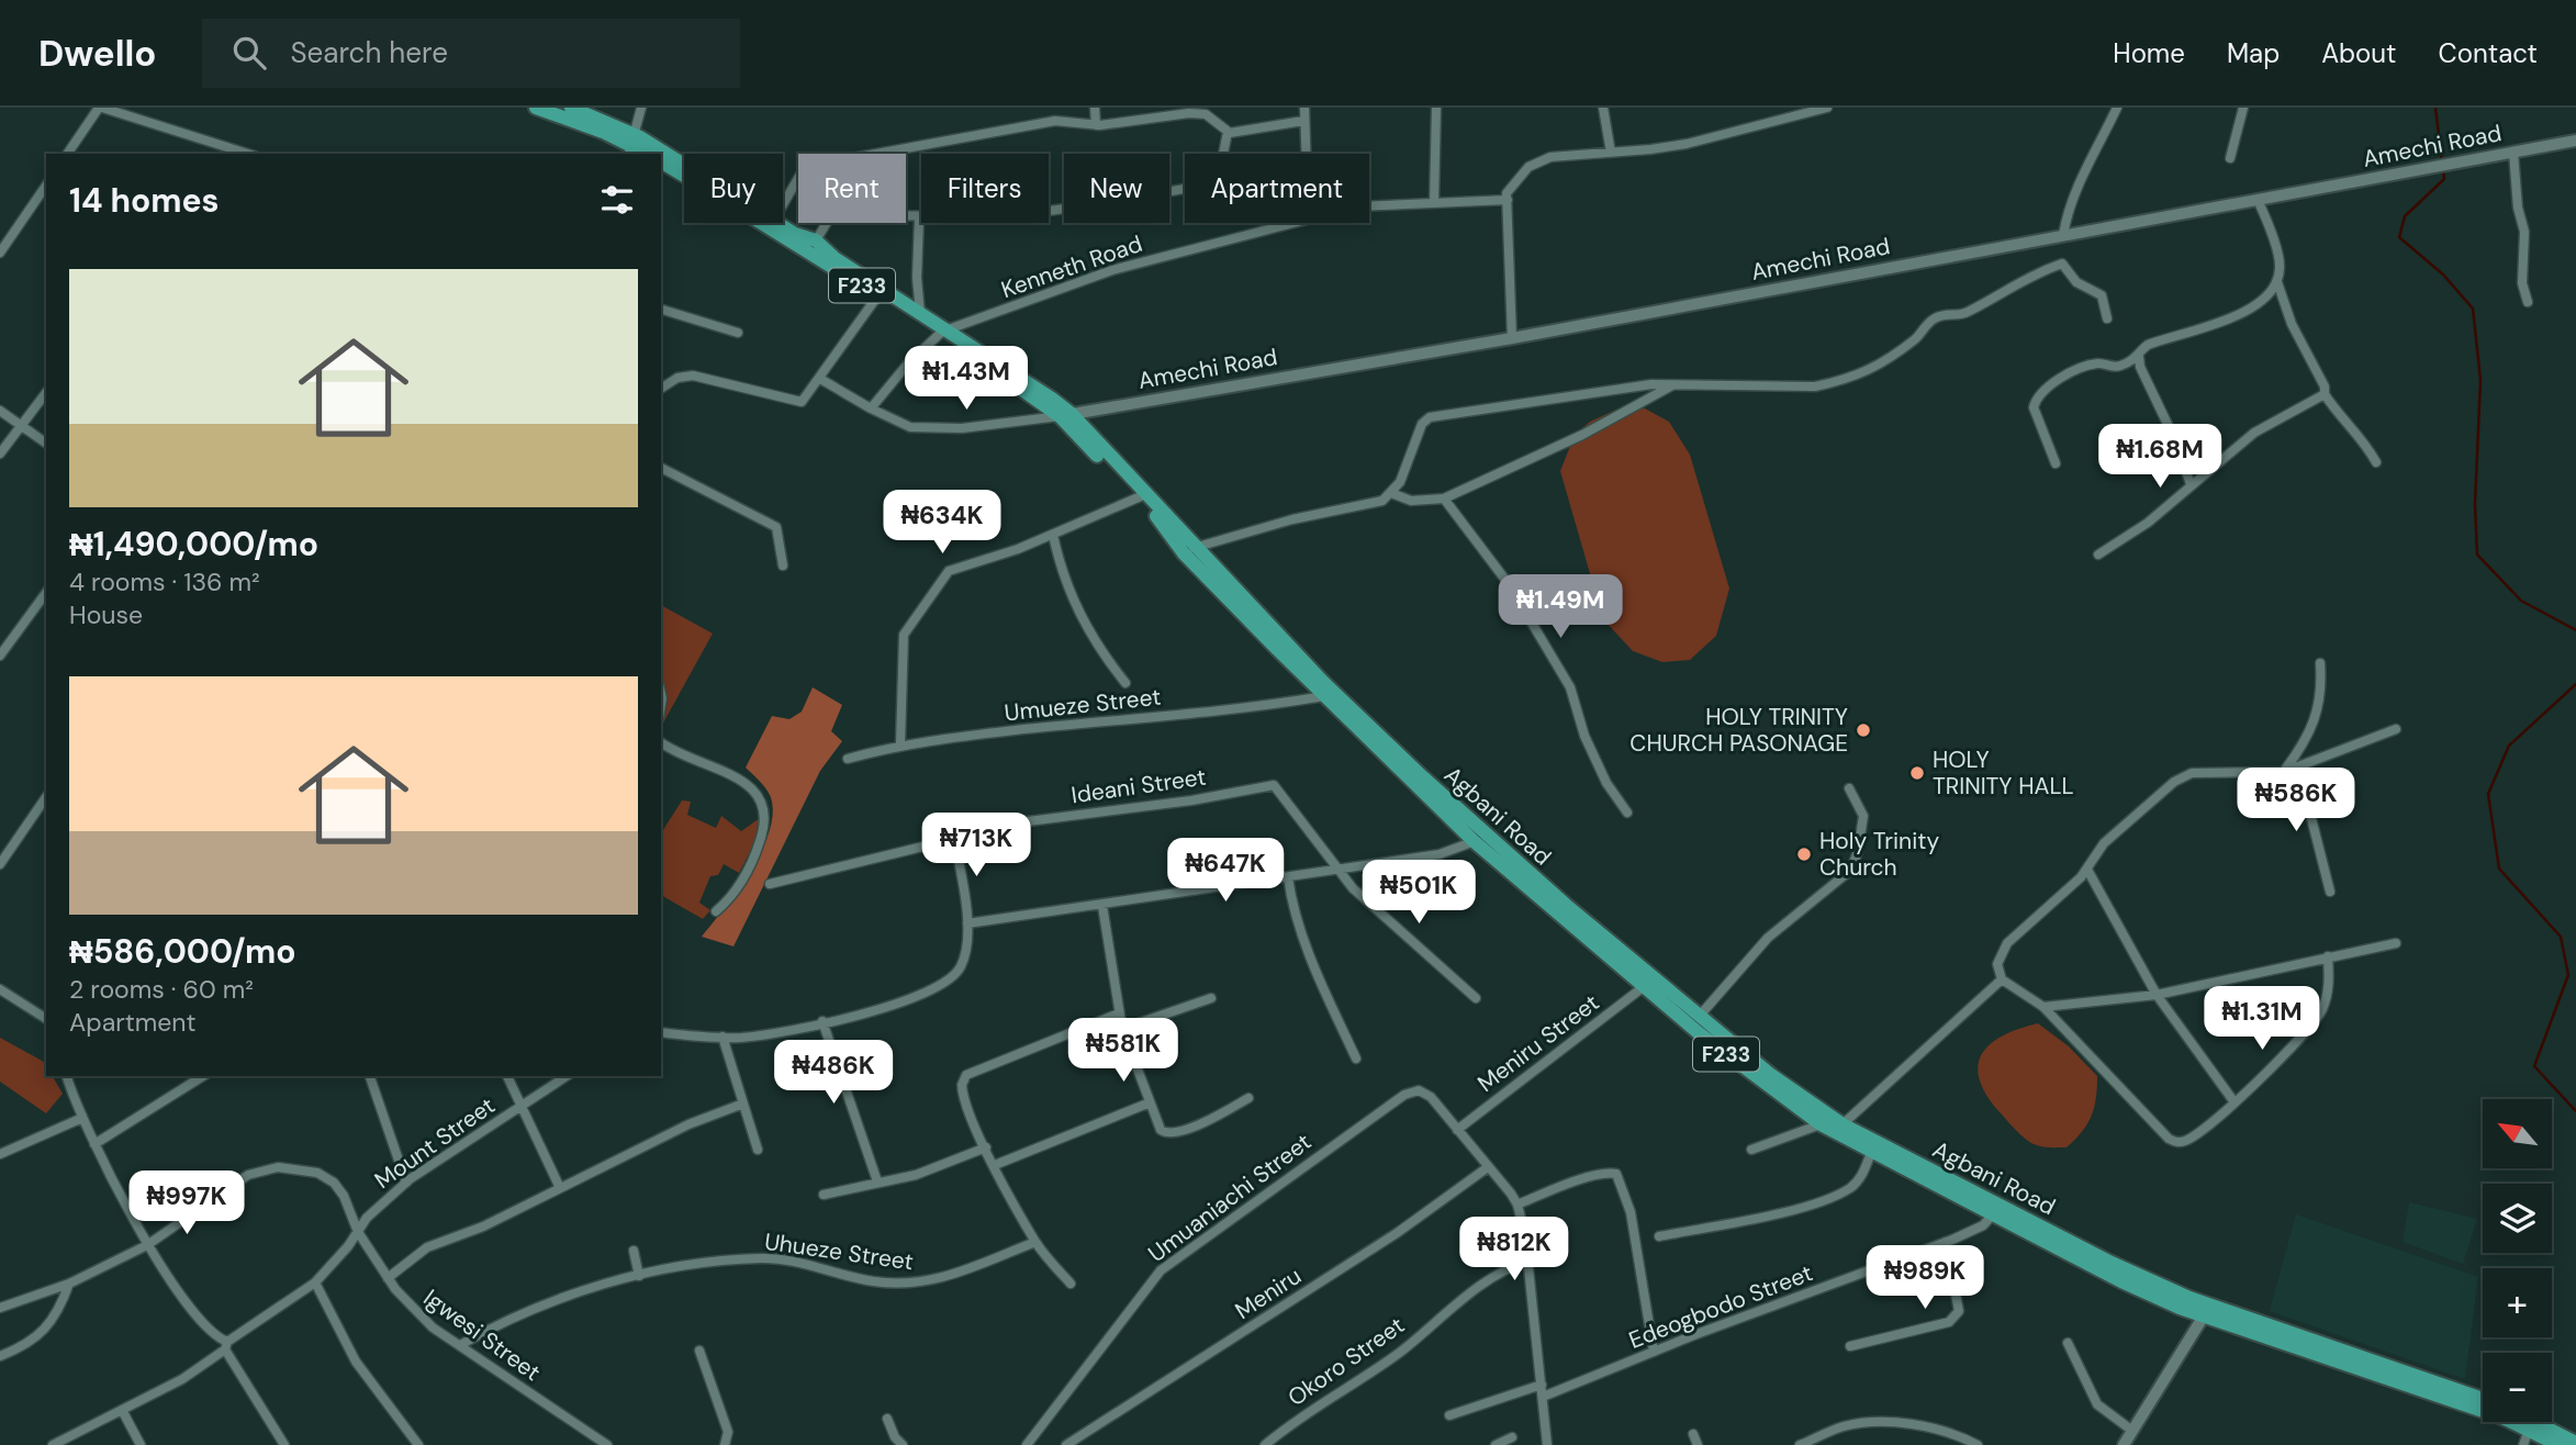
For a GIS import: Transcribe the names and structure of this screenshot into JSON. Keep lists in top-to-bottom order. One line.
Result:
{"streets":{"main road":["Amechi Road","F233","Agbani Road"],"street":["Kenneth Road","Umueze Street","Ideani Street","Meniru Street","Mount Street","Umuaniachi Street","Uhueze Street","Meniru","Edeogbodo Street","Igwesi Street","Okoro Street"]},"crossings":[["Amechi Road","Agbani Road"],["Kenneth Road","Agbani Road"],["Umueze Street","Agbani Road"],["Agbani Road","Meniru Street"],["Agbani Road","Edeogbodo Street"],["Meniru Street","Umuaniachi Street"],["Mount Street","Igwesi Street"],["Umuaniachi Street","Meniru"],["Uhueze Street","Igwesi Street"]],"places":["HOLY TRINITY CHURCH PASONAGE","HOLY TRINITY HALL","Holy Trinity Church"],"north":"top left","page":{"header":"Dwello","search":"Search here","nav":["Home","Map","About","Contact"],"chip":["Buy","Rent","Filters","New","Apartment"],"heading":"14 homes","list":[{"name":"₦1,490,000/mo","note":"4 rooms · 136 m² · House"},{"name":"₦586,000/mo","note":"2 rooms · 60 m² · Apartment"}],"price":["₦1.43M","₦1.68M","₦634K","₦1.49M","₦586K","₦713K","₦647K","₦501K","₦1.31M","₦581K","₦486K","₦997K","₦812K","₦989K"],"map_buttons":["+","−"]}}
